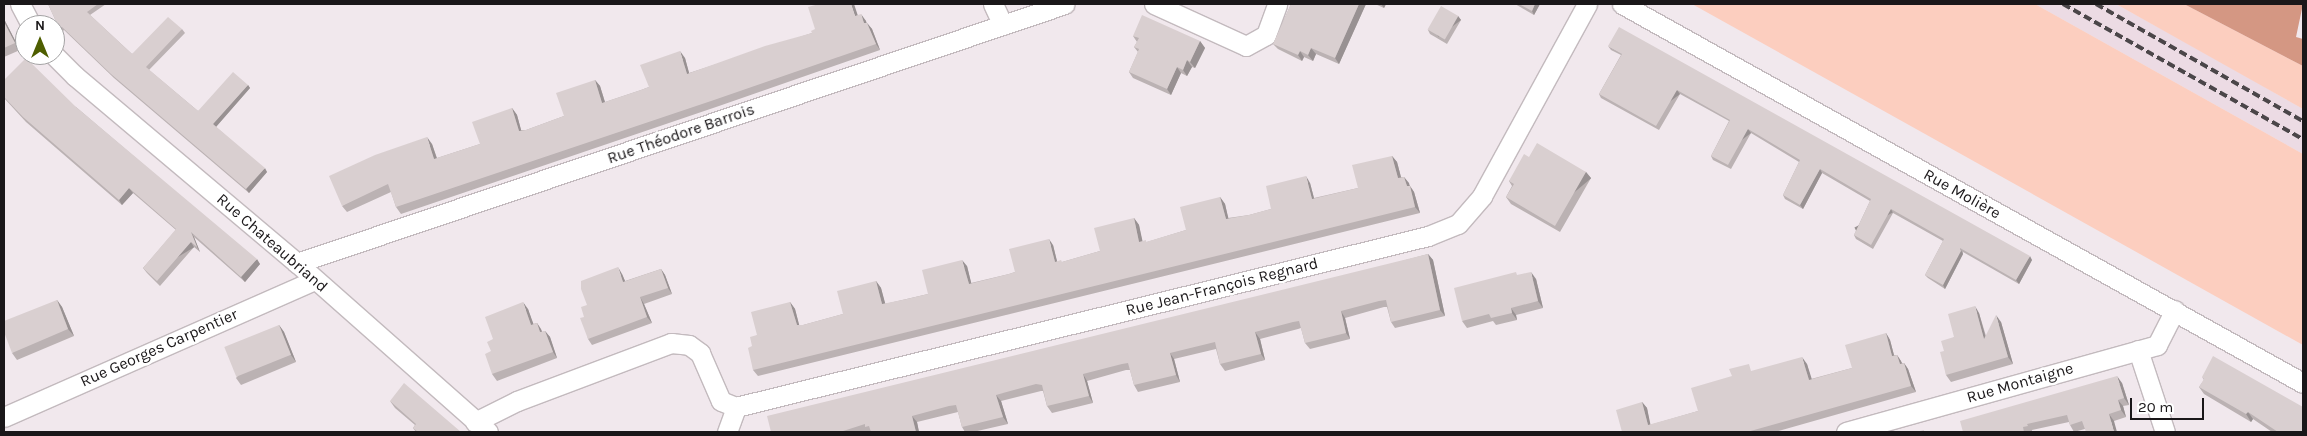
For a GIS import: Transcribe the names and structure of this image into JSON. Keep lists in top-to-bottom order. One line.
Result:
{"streets":{"street":["Rue Théodore Barrois","Rue Molière","Rue Chateaubriand","Rue Jean-François Regnard","Rue Georges Carpentier","Rue Montaigne"]},"crossings":[["Rue Théodore Barrois","Rue Chateaubriand"],["Rue Molière","Rue Montaigne"],["Rue Chateaubriand","Rue Georges Carpentier"]],"scale_bar":"20 m","north":"top"}
